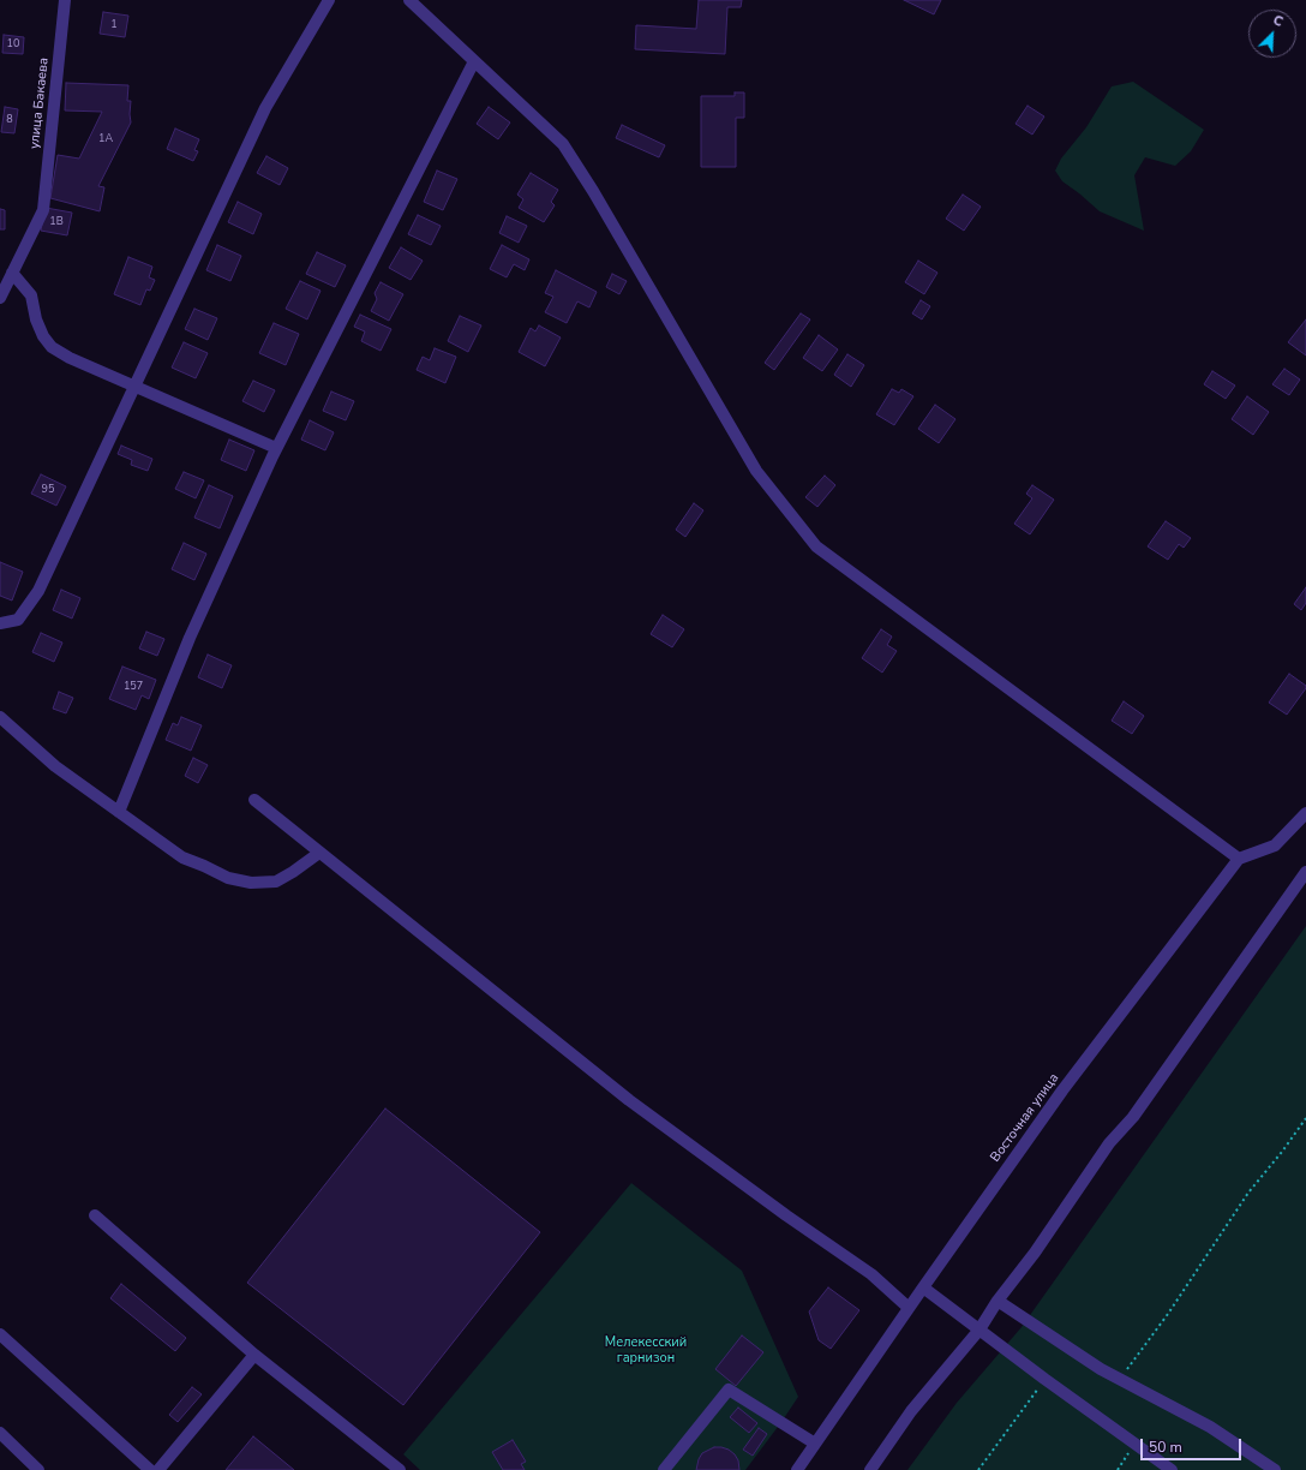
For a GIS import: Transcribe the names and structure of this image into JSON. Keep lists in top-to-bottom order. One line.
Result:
{"streets":{"street":["улица Бакаева","Восточная улица"]},"parks":["Мелекесский гарнизон"],"house_numbers":["1","10","8","1А","1В","95","157"],"scale_bar":"50 m","north":"top right"}
